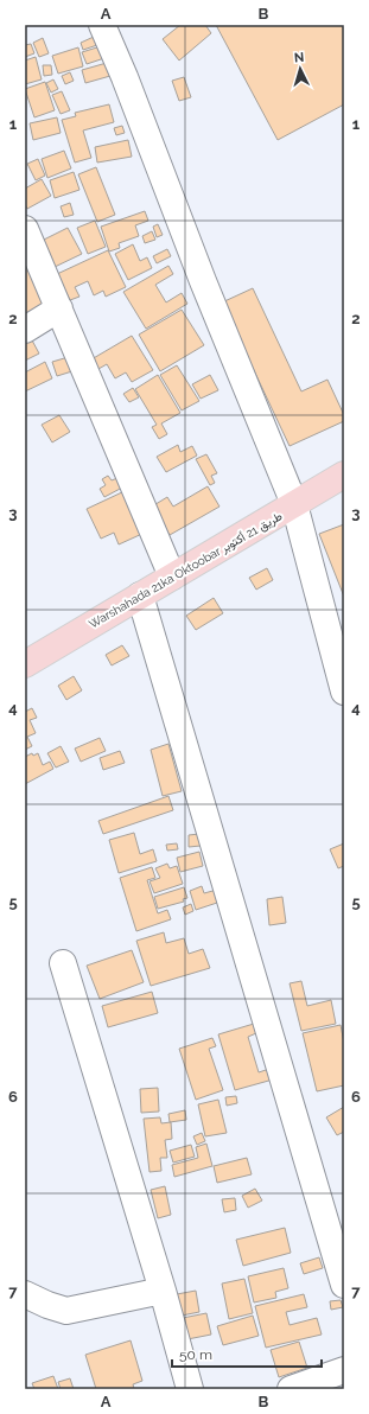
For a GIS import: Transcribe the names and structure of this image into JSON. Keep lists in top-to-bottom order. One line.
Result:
{"streets":{"main road":["Warshahada 21ka Oktoobar طريق 21 أكتوبر"]},"scale_bar":"50 m","north":"top","grid":{"columns":["A","B"],"rows":["1","2","3","4","5","6","7"]}}
